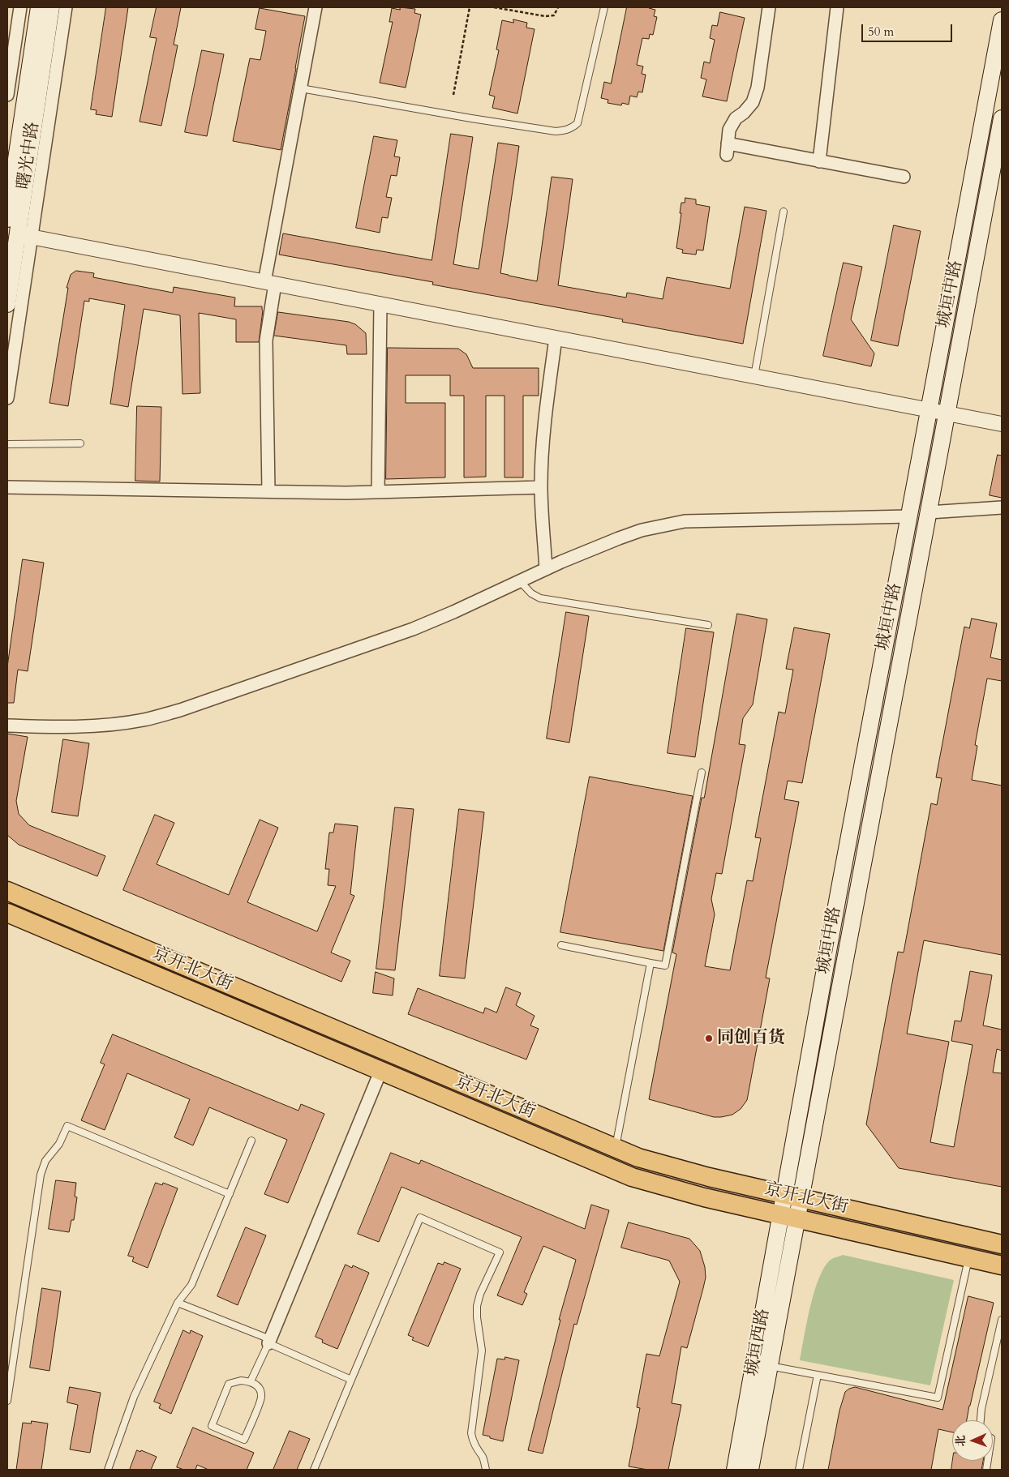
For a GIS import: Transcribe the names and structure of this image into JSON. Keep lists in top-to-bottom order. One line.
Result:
{"streets":{"main road":["曙光中路","城垣中路","京开北大街","城垣西路"]},"crossings":[["城垣中路","京开北大街"],["城垣中路","城垣西路"],["京开北大街","城垣西路"]],"places":["同创百货"],"scale_bar":"50 m","north":"left"}
